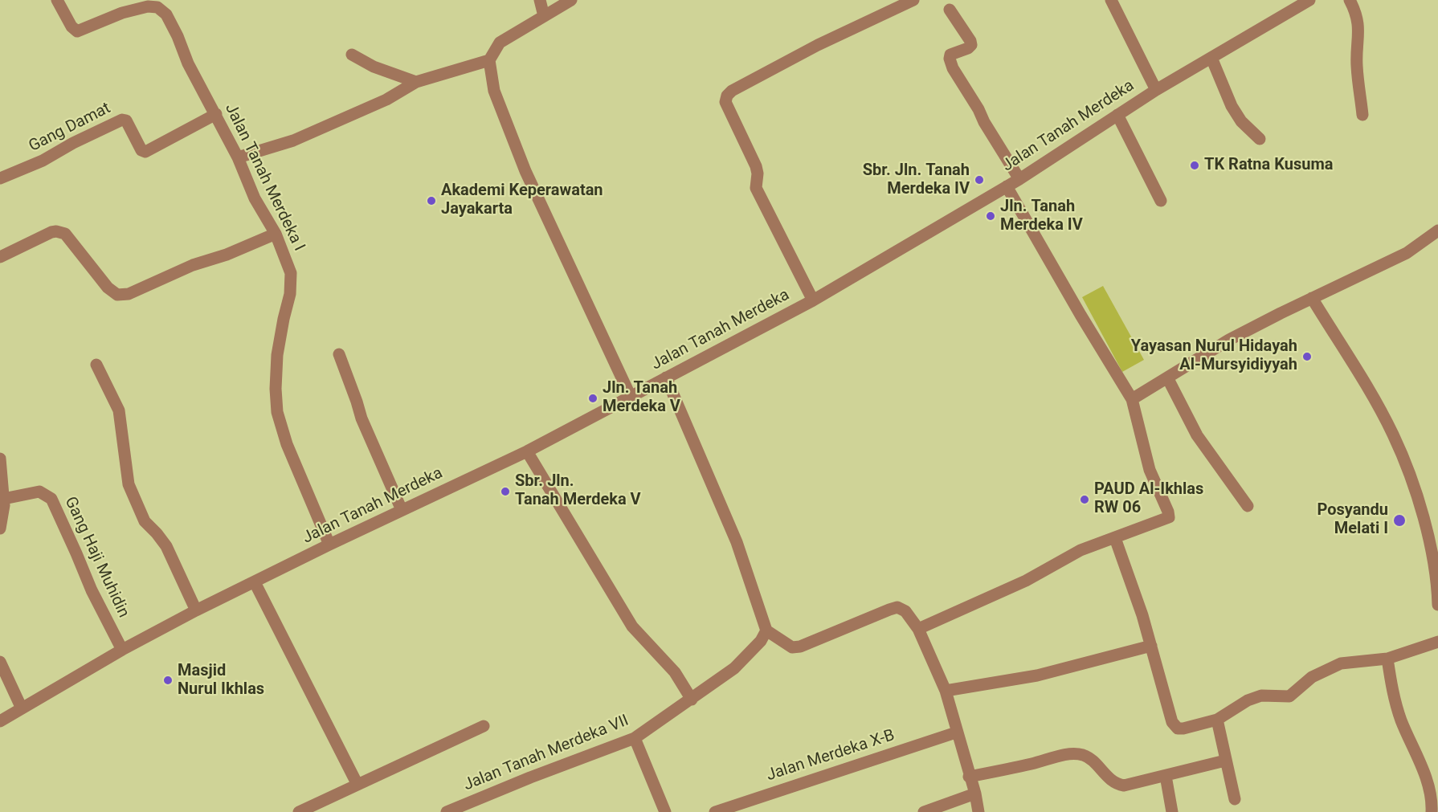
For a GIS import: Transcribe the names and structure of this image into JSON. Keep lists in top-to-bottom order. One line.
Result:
{"streets":{"street":["Jalan Tanah Merdeka","Gang Damat","Jalan Tanah Merdeka I","Gang Haji Muhidin","Jalan Tanah Merdeka VII","Jalan Merdeka X-B"]},"crossings":[["Jalan Tanah Merdeka","Jalan Tanah Merdeka I"],["Jalan Tanah Merdeka","Gang Haji Muhidin"],["Gang Damat","Jalan Tanah Merdeka I"]],"places":["TK Ratna Kusuma","Sbr. Jln. Tanah Merdeka IV","Akademi Keperawatan Jayakarta","Jln. Tanah Merdeka IV","Yayasan Nurul Hidayah Al-Mursyidiyyah","Jln. Tanah Merdeka V","Sbr. Jln. Tanah Merdeka V","PAUD Al-Ikhlas RW 06","Posyandu Melati I","Masjid Nurul Ikhlas"]}
